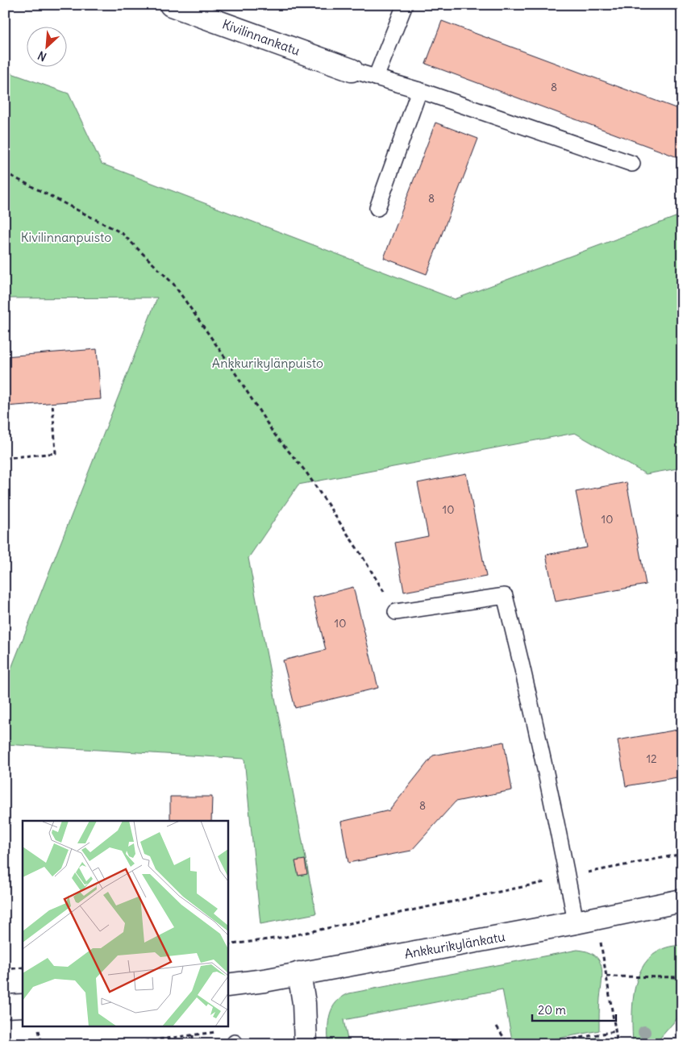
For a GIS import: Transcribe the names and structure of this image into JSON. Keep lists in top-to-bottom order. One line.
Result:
{"streets":{"street":["Kivilinnankatu","Ankkurikylänkatu"]},"parks":["Kivilinnanpuisto","Ankkurikylänpuisto"],"house_numbers":["8","8","10","10","10","12","8"],"scale_bar":"20 m","north":"bottom left"}
